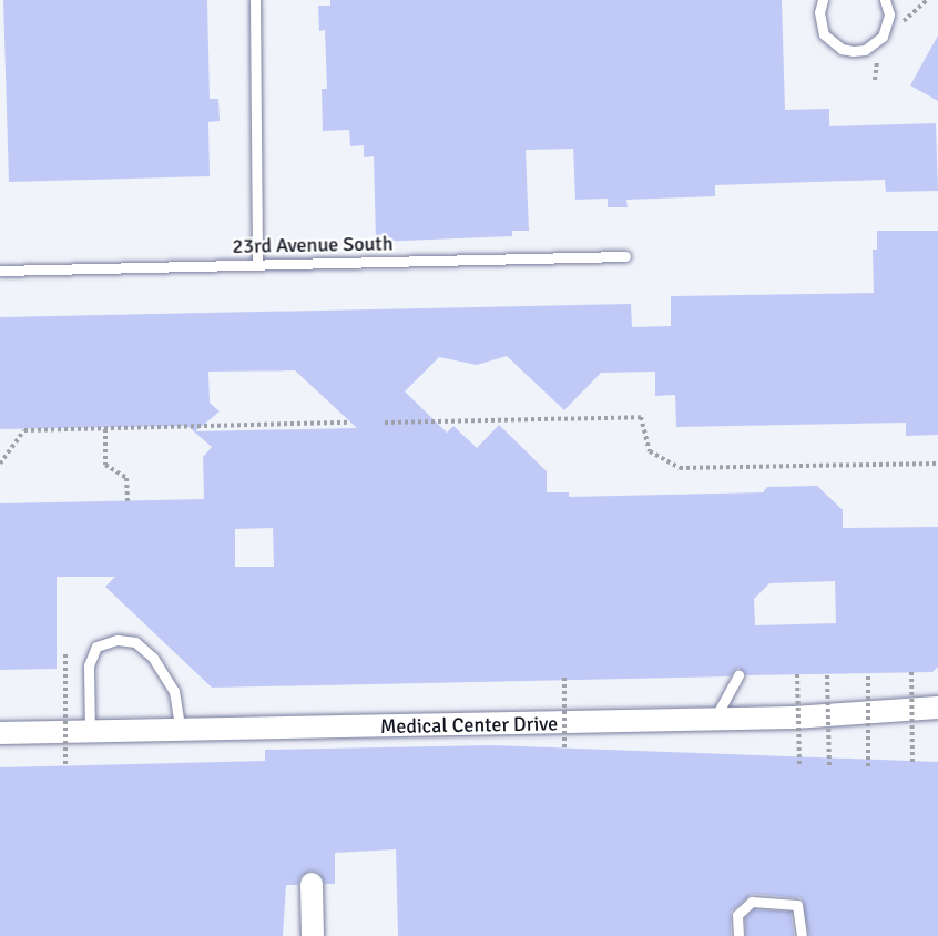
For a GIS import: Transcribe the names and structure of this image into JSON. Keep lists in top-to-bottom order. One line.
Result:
{"streets":{"street":["Medical Center Drive"],"lane":["23rd Avenue South"]}}
